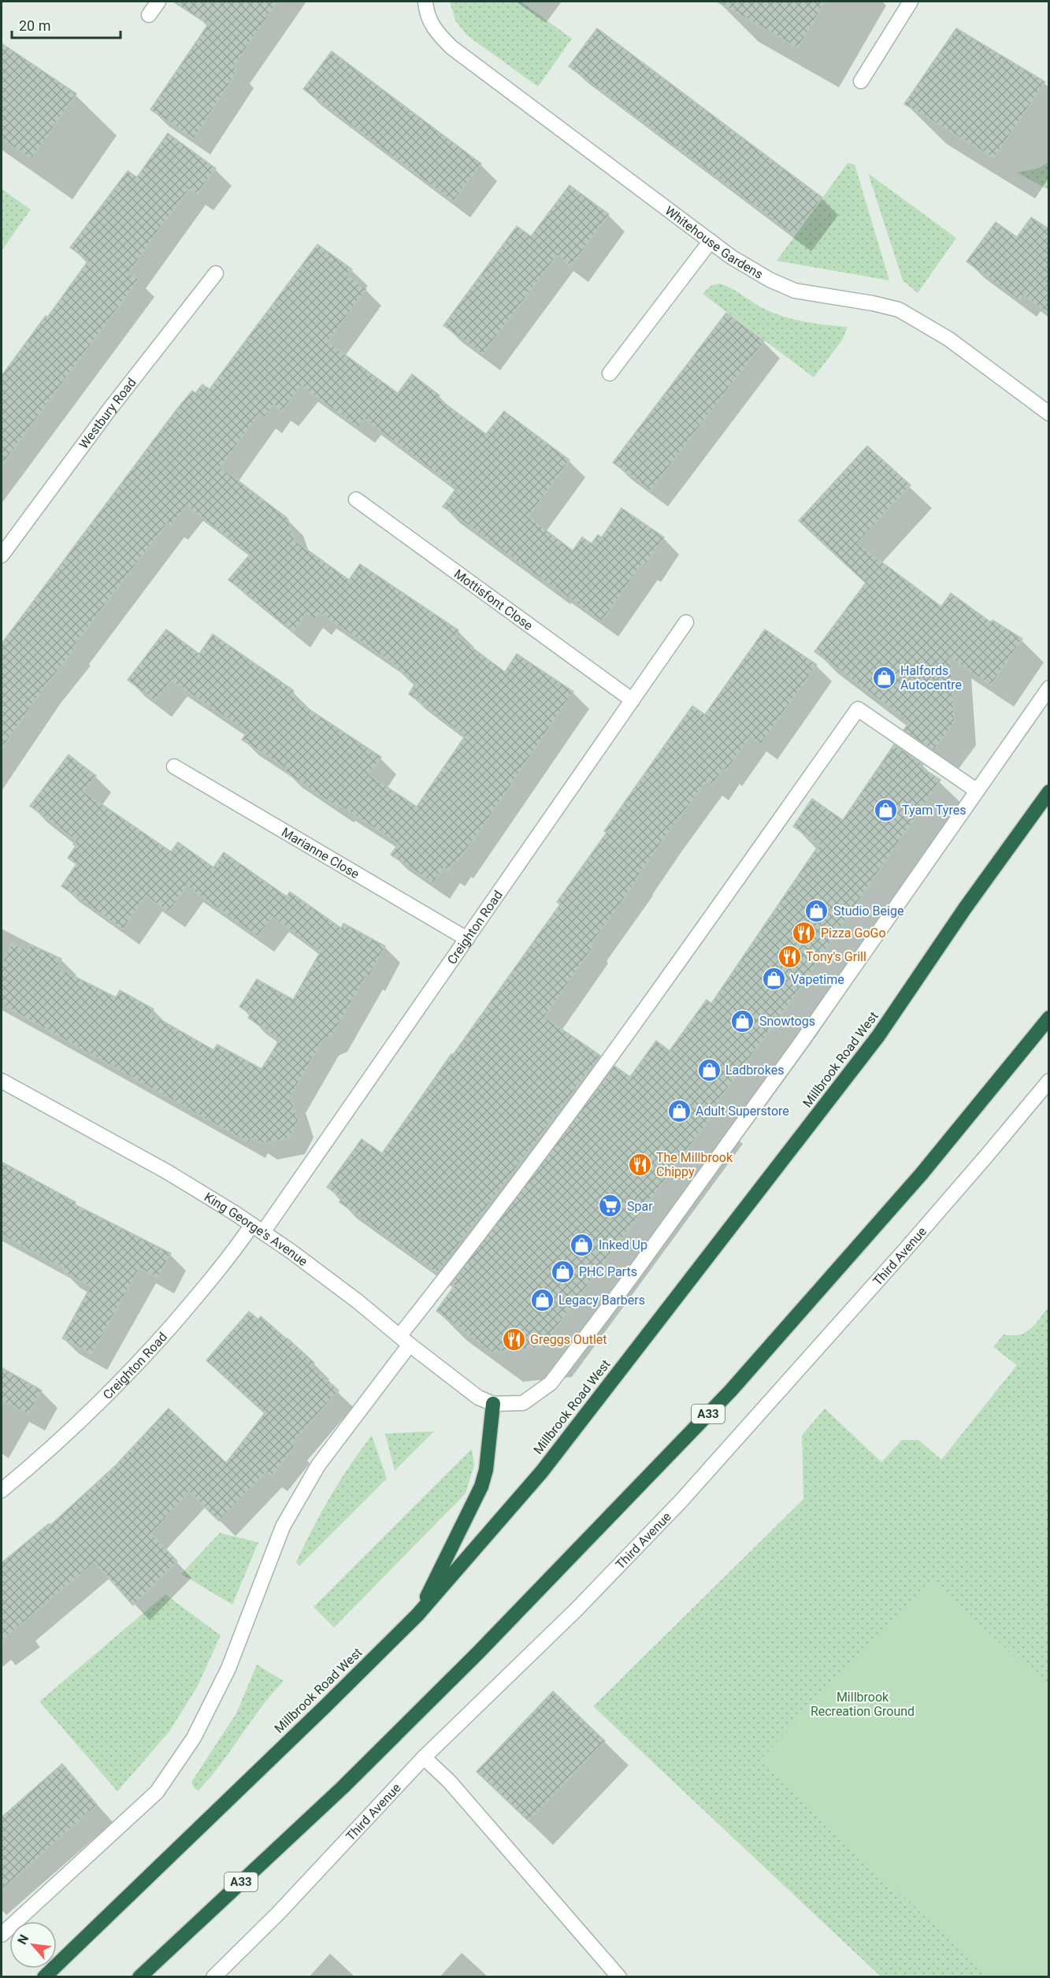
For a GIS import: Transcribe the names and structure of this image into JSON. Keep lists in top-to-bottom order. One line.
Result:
{"streets":{"highway":["Millbrook Road West","A33"],"street":["Whitehouse Gardens","Westbury Road","Mottisfont Close","Marianne Close","Creighton Road","King George's Avenue","Third Avenue"]},"crossings":[["Mottisfont Close","Creighton Road"],["Marianne Close","Creighton Road"],["Creighton Road","King George's Avenue"]],"parks":["Millbrook Recreation Ground"],"places":{"shop":["Halfords Autocentre","Tyam Tyres","Studio Beige","Vapetime","Snowtogs","Ladbrokes","Adult Superstore","Inked Up","PHC Parts","Legacy Barbers"],"restaurant":["Pizza GoGo","Tony's Grill","The Millbrook Chippy","Greggs Outlet"],"supermarket":["Spar"]},"scale_bar":"20 m","north":"top left"}
